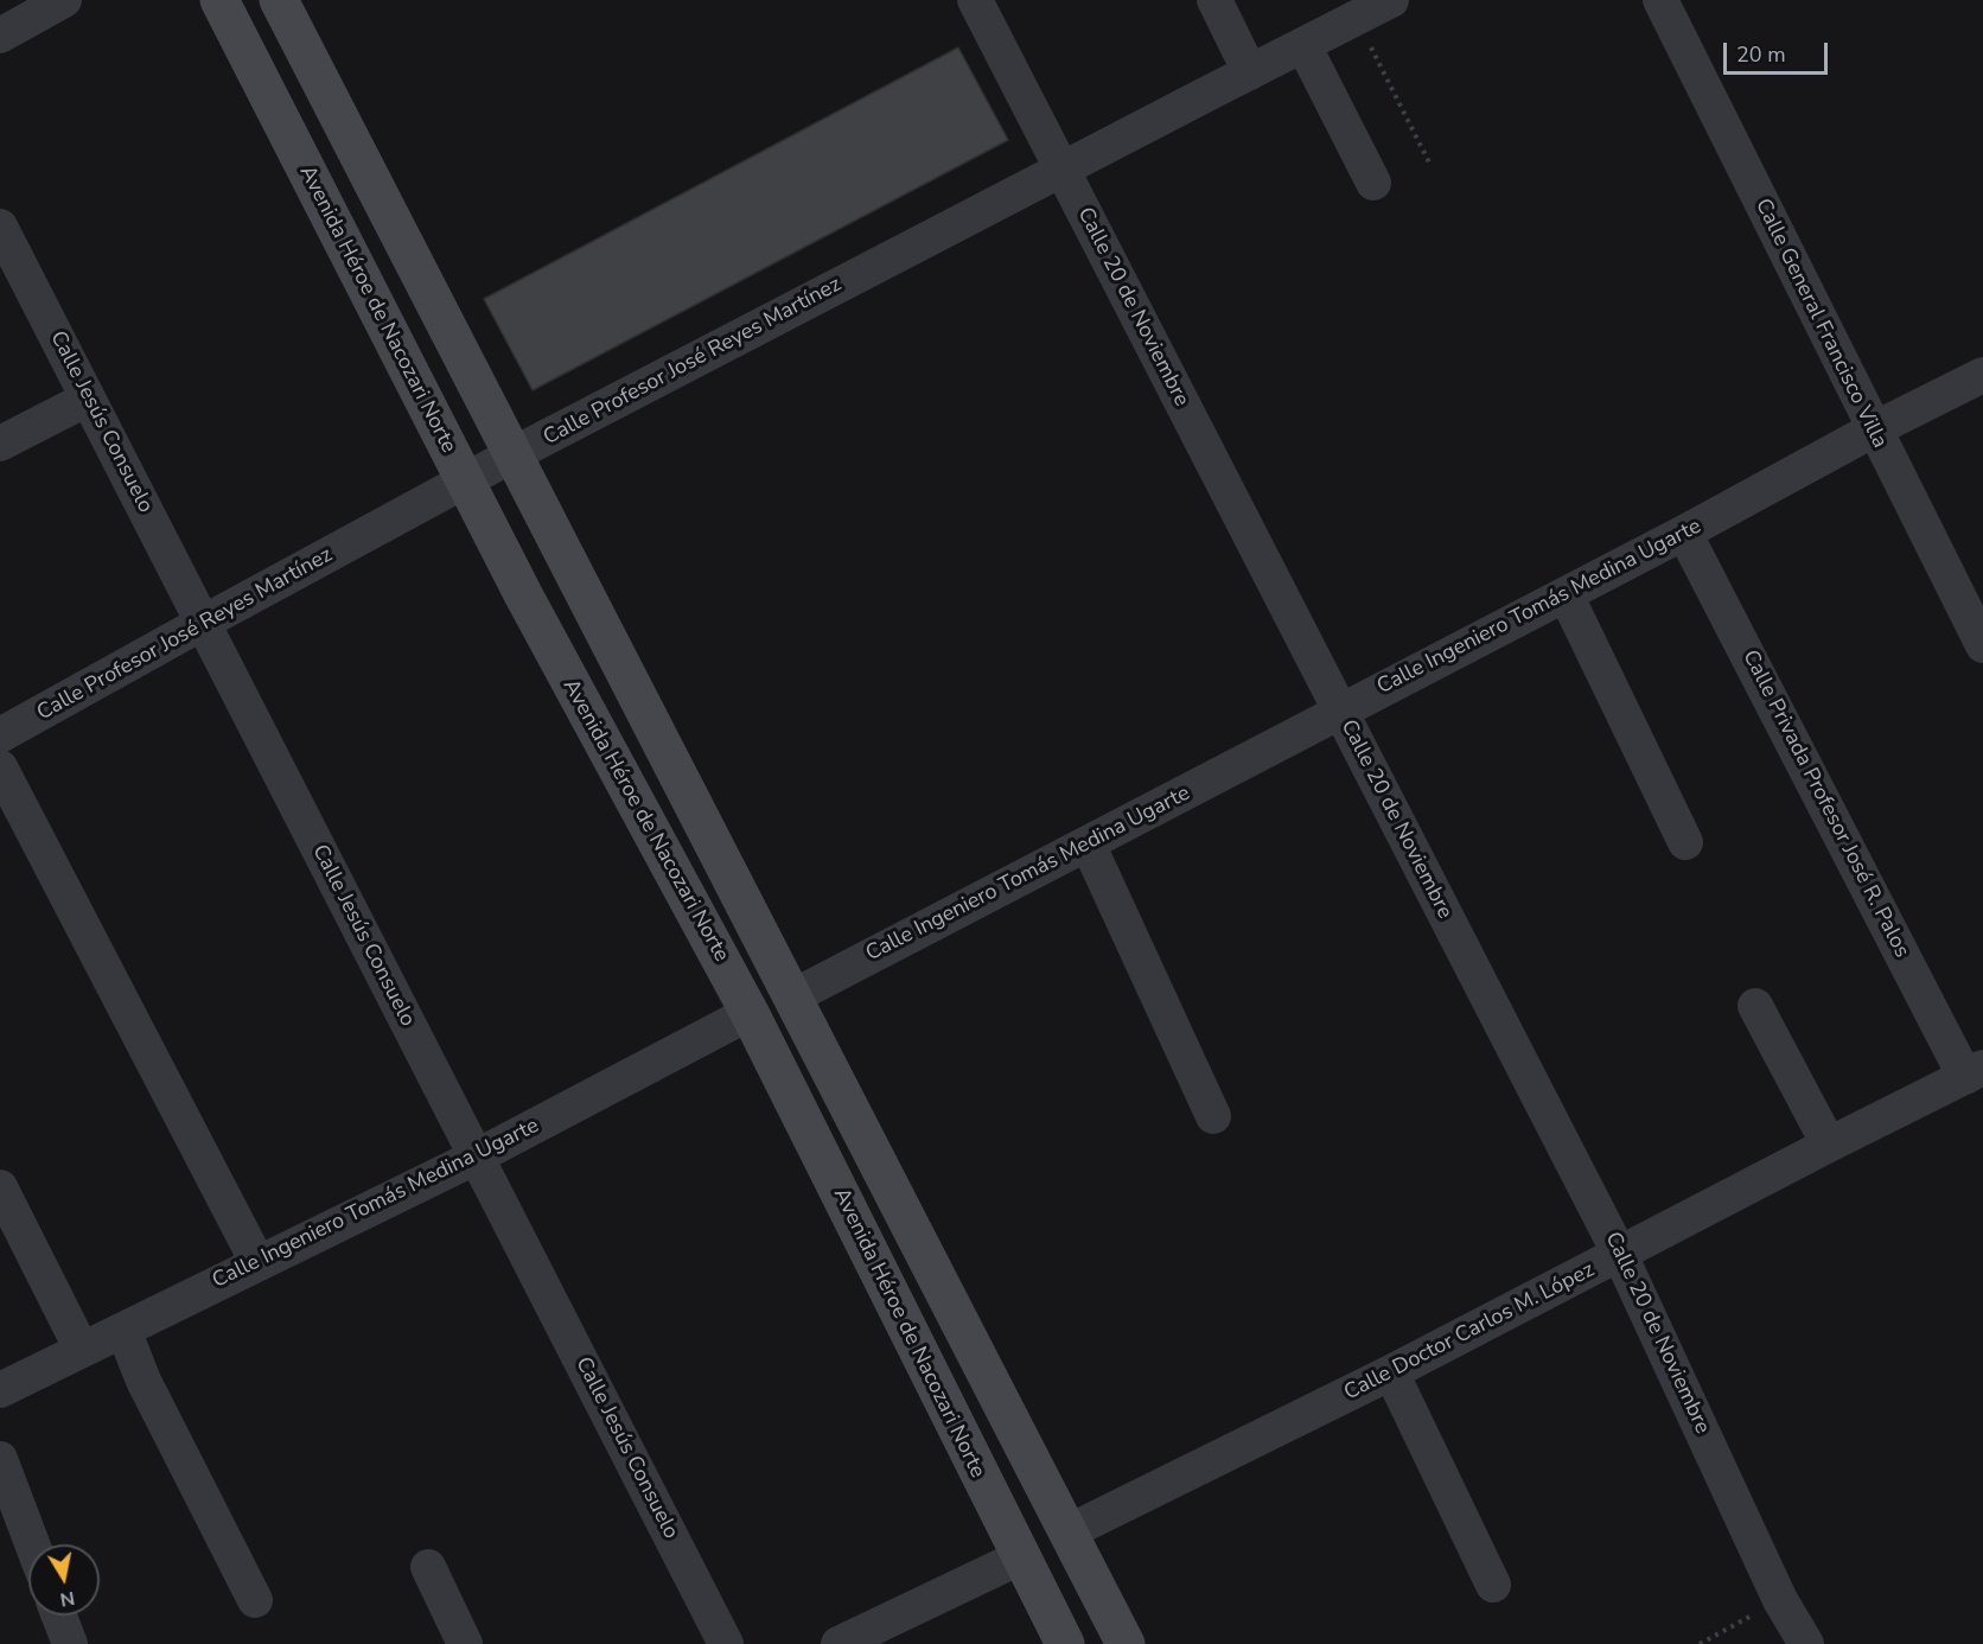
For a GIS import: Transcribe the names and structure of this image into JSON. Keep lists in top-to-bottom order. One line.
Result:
{"streets":{"main road":["Avenida Héroe de Nacozari Norte"],"street":["Calle 20 de Noviembre","Calle General Francisco Villa","Calle Profesor José Reyes Martínez","Calle Jesús Consuelo","Calle Ingeniero Tomás Medina Ugarte","Calle Privada Profesor José R. Palos","Calle Doctor Carlos M. López"]},"crossings":[["Calle 20 de Noviembre","Calle Profesor José Reyes Martínez"],["Calle 20 de Noviembre","Calle Ingeniero Tomás Medina Ugarte"],["Calle 20 de Noviembre","Calle Doctor Carlos M. López"],["Avenida Héroe de Nacozari Norte","Calle Profesor José Reyes Martínez"],["Avenida Héroe de Nacozari Norte","Calle Ingeniero Tomás Medina Ugarte"],["Calle General Francisco Villa","Calle Ingeniero Tomás Medina Ugarte"],["Calle Profesor José Reyes Martínez","Calle Jesús Consuelo"],["Calle Jesús Consuelo","Calle Ingeniero Tomás Medina Ugarte"],["Calle Ingeniero Tomás Medina Ugarte","Calle Privada Profesor José R. Palos"],["Calle Privada Profesor José R. Palos","Calle Doctor Carlos M. López"]],"scale_bar":"20 m","north":"bottom"}
